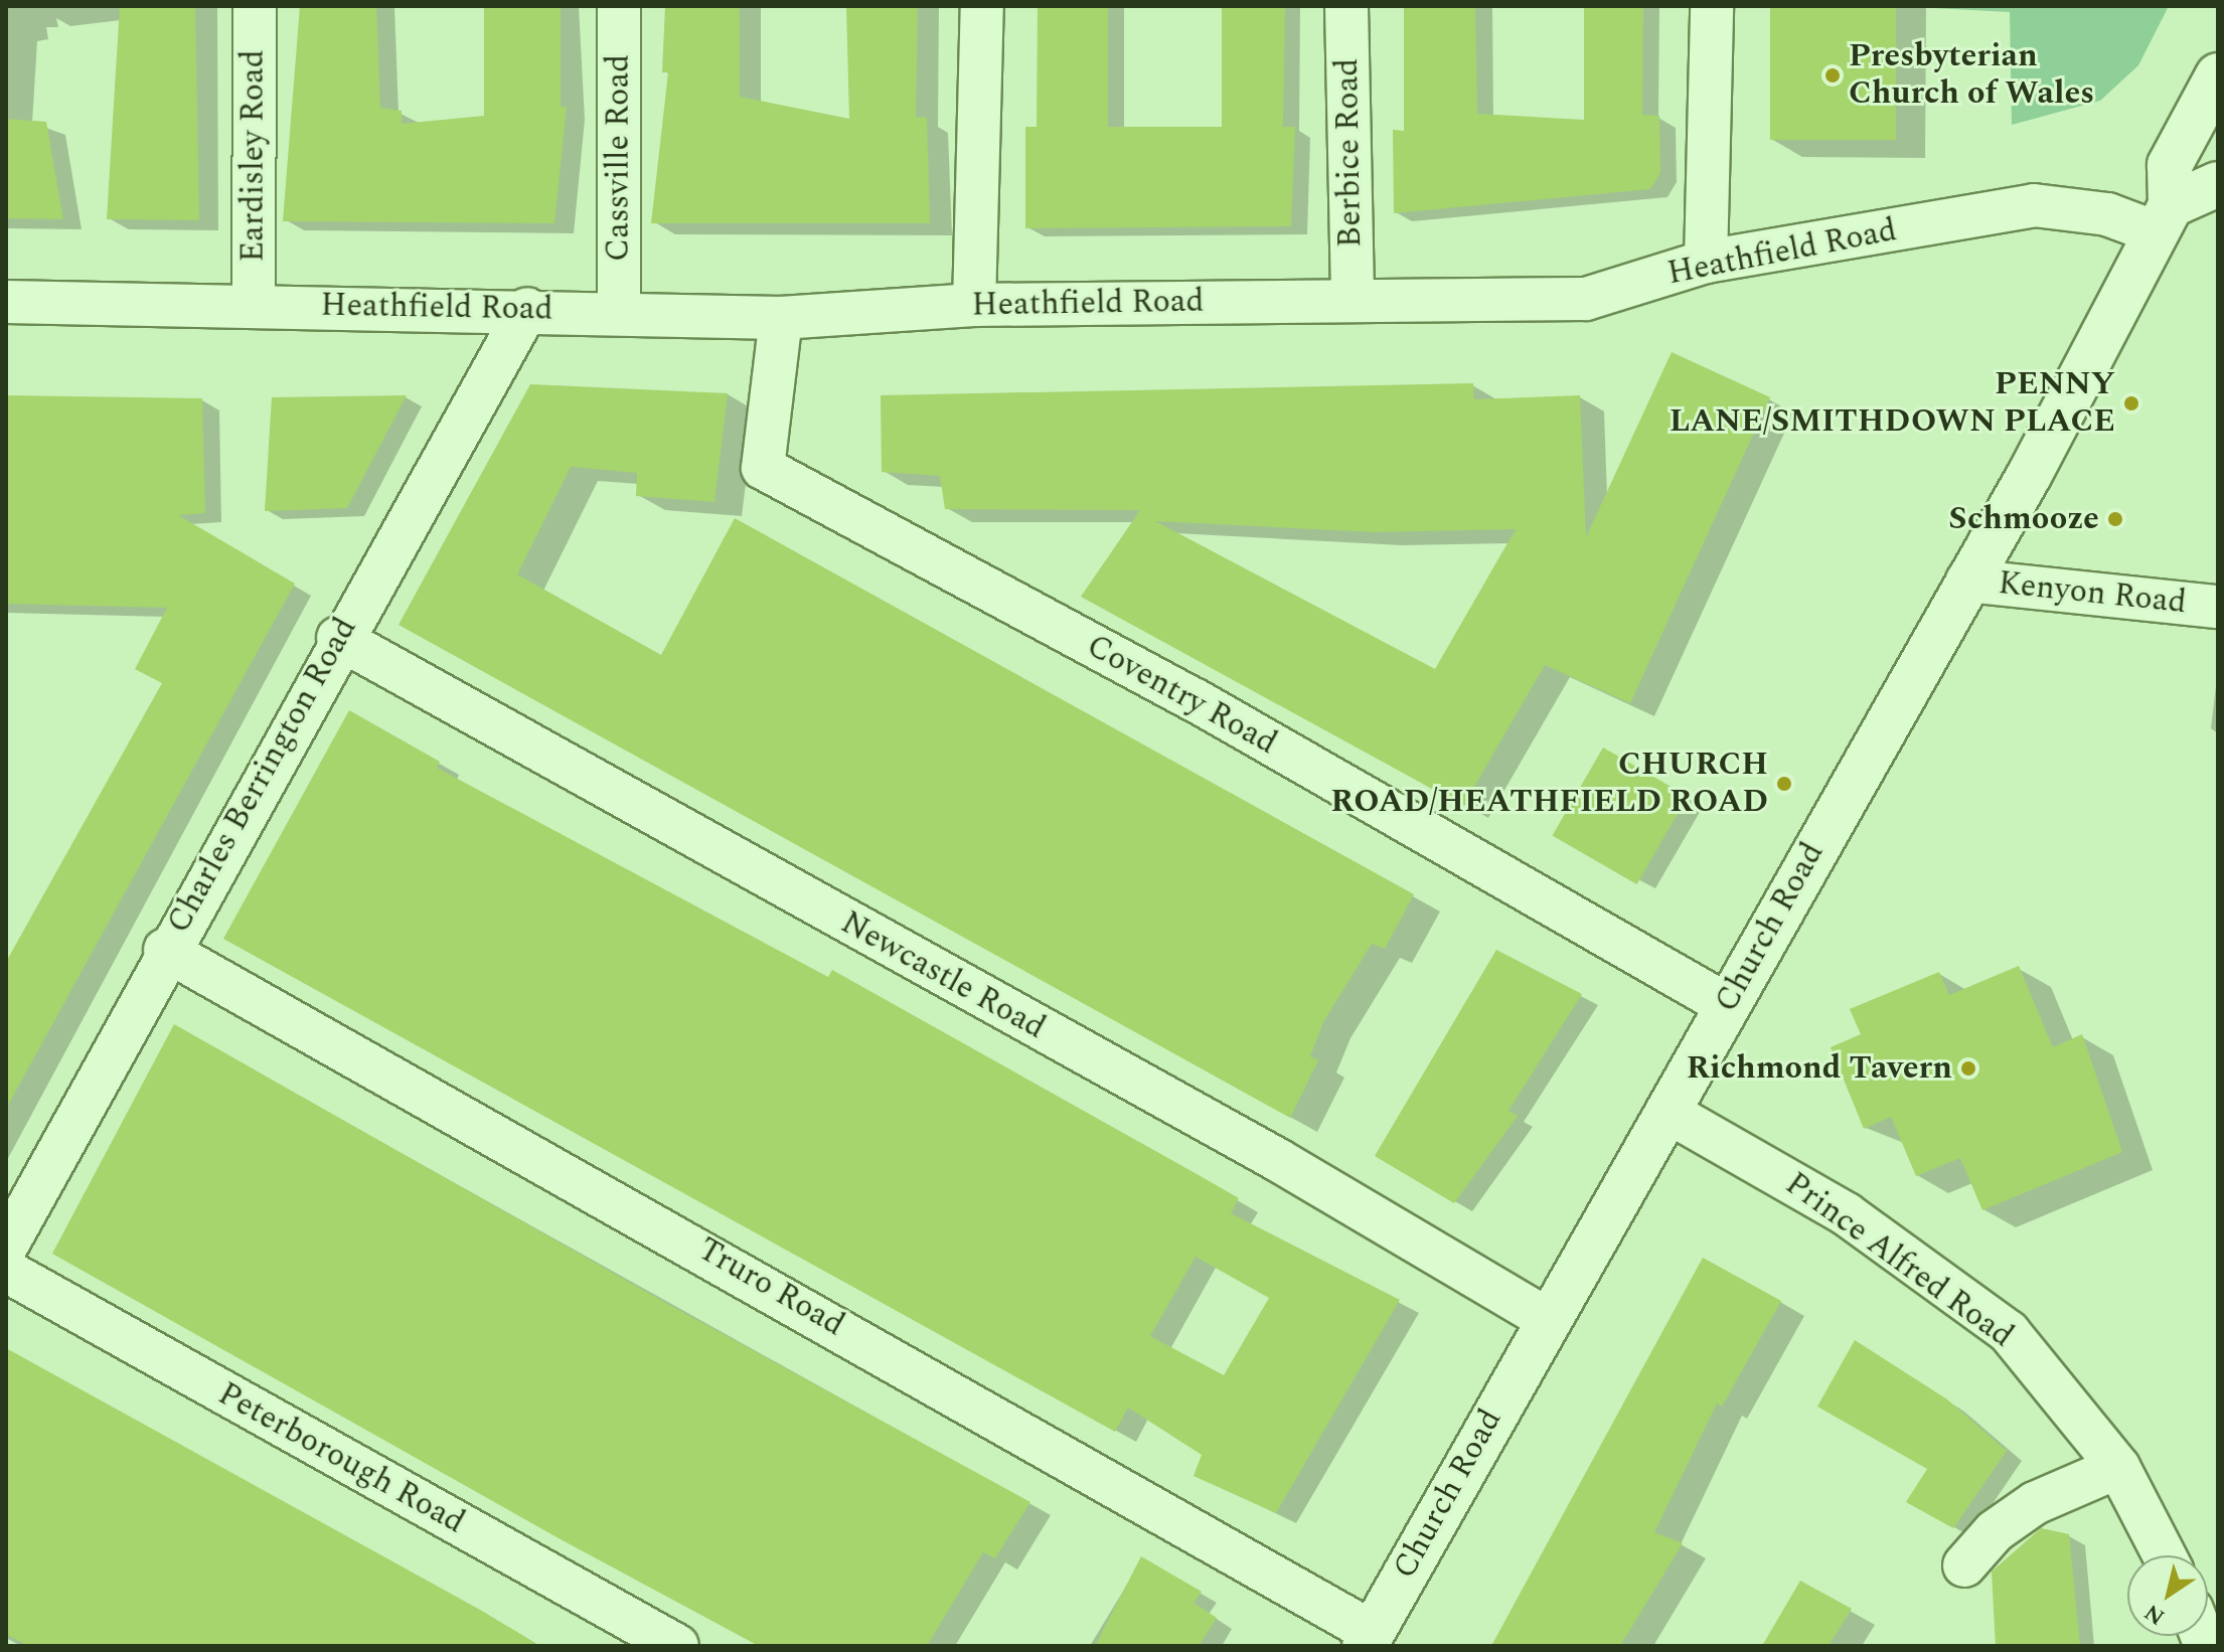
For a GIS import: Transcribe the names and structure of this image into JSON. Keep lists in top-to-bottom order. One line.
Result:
{"streets":{"street":["Berbice Road","Eardisley Road","Cassville Road","Heathfield Road","Kenyon Road","Coventry Road","Charles Berrington Road","Church Road","Newcastle Road","Prince Alfred Road","Truro Road","Peterborough Road"]},"crossings":[["Berbice Road","Heathfield Road"],["Eardisley Road","Heathfield Road"],["Cassville Road","Heathfield Road"],["Heathfield Road","Coventry Road"],["Heathfield Road","Charles Berrington Road"],["Heathfield Road","Church Road"],["Kenyon Road","Church Road"],["Coventry Road","Church Road"],["Charles Berrington Road","Newcastle Road"],["Charles Berrington Road","Truro Road"],["Church Road","Newcastle Road"],["Church Road","Prince Alfred Road"],["Church Road","Truro Road"]],"places":["Presbyterian Church of Wales","PENNY LANE/SMITHDOWN PLACE","Schmooze","CHURCH ROAD/HEATHFIELD ROAD","Richmond Tavern"],"north":"bottom left"}
